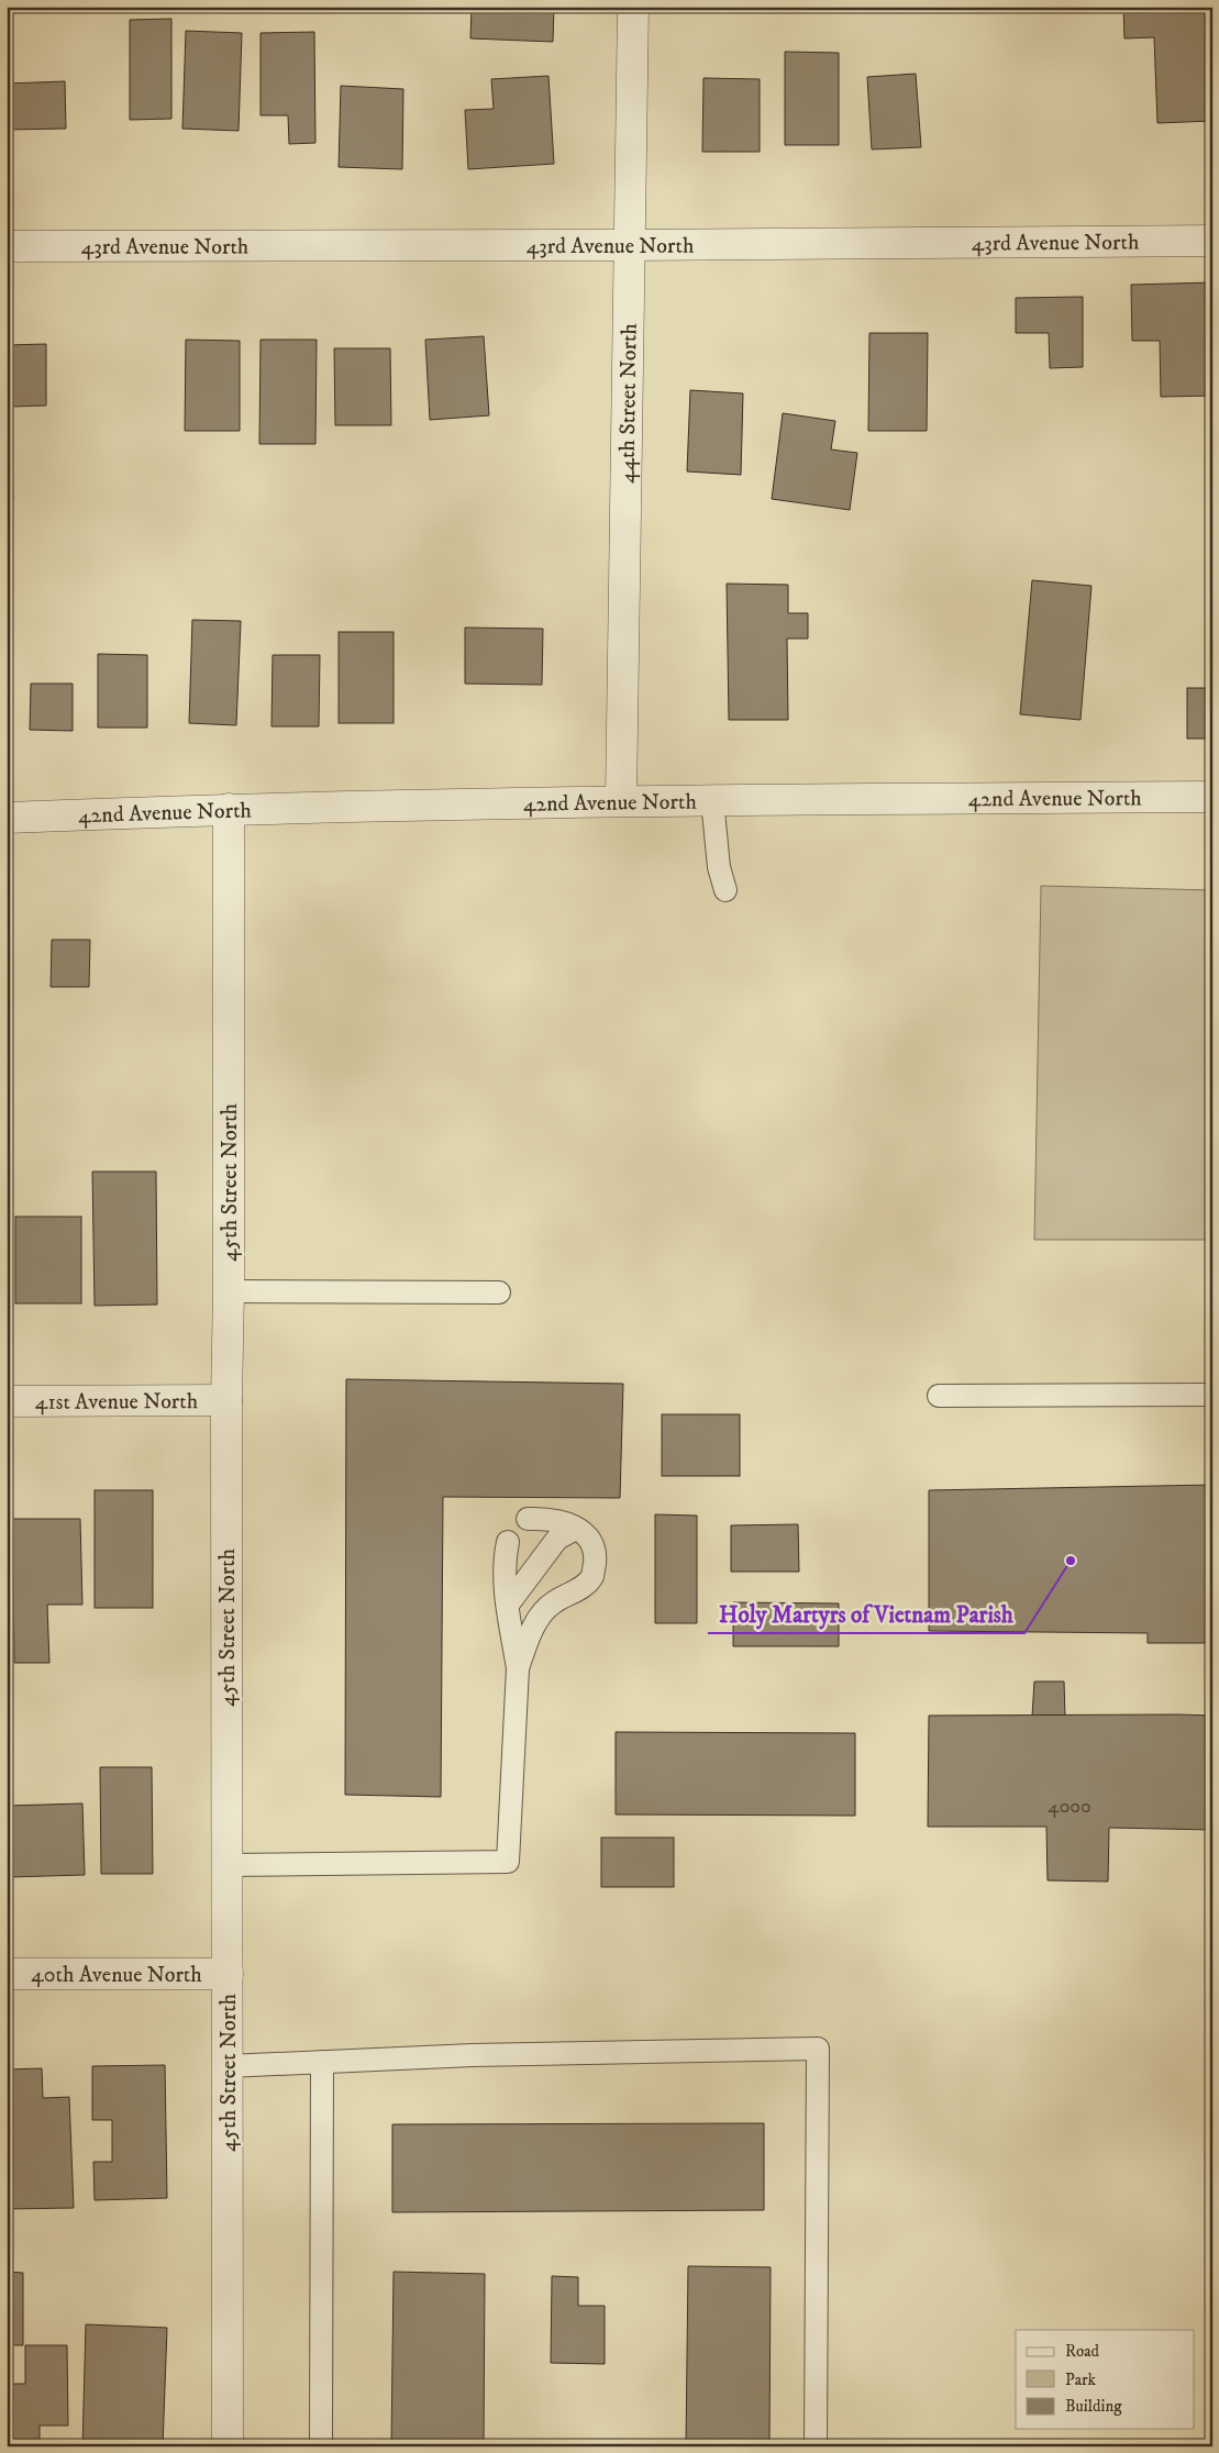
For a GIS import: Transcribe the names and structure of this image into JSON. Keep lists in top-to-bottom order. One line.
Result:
{"streets":{"street":["43rd Avenue North","44th Street North","42nd Avenue North","45th Street North","41st Avenue North","40th Avenue North"]},"crossings":[["43rd Avenue North","44th Street North"],["44th Street North","42nd Avenue North"],["42nd Avenue North","45th Street North"],["45th Street North","41st Avenue North"],["45th Street North","40th Avenue North"]],"places":["Holy Martyrs of Vietnam Parish"],"house_numbers":["4000"],"legend":["Road","Park","Building"]}
